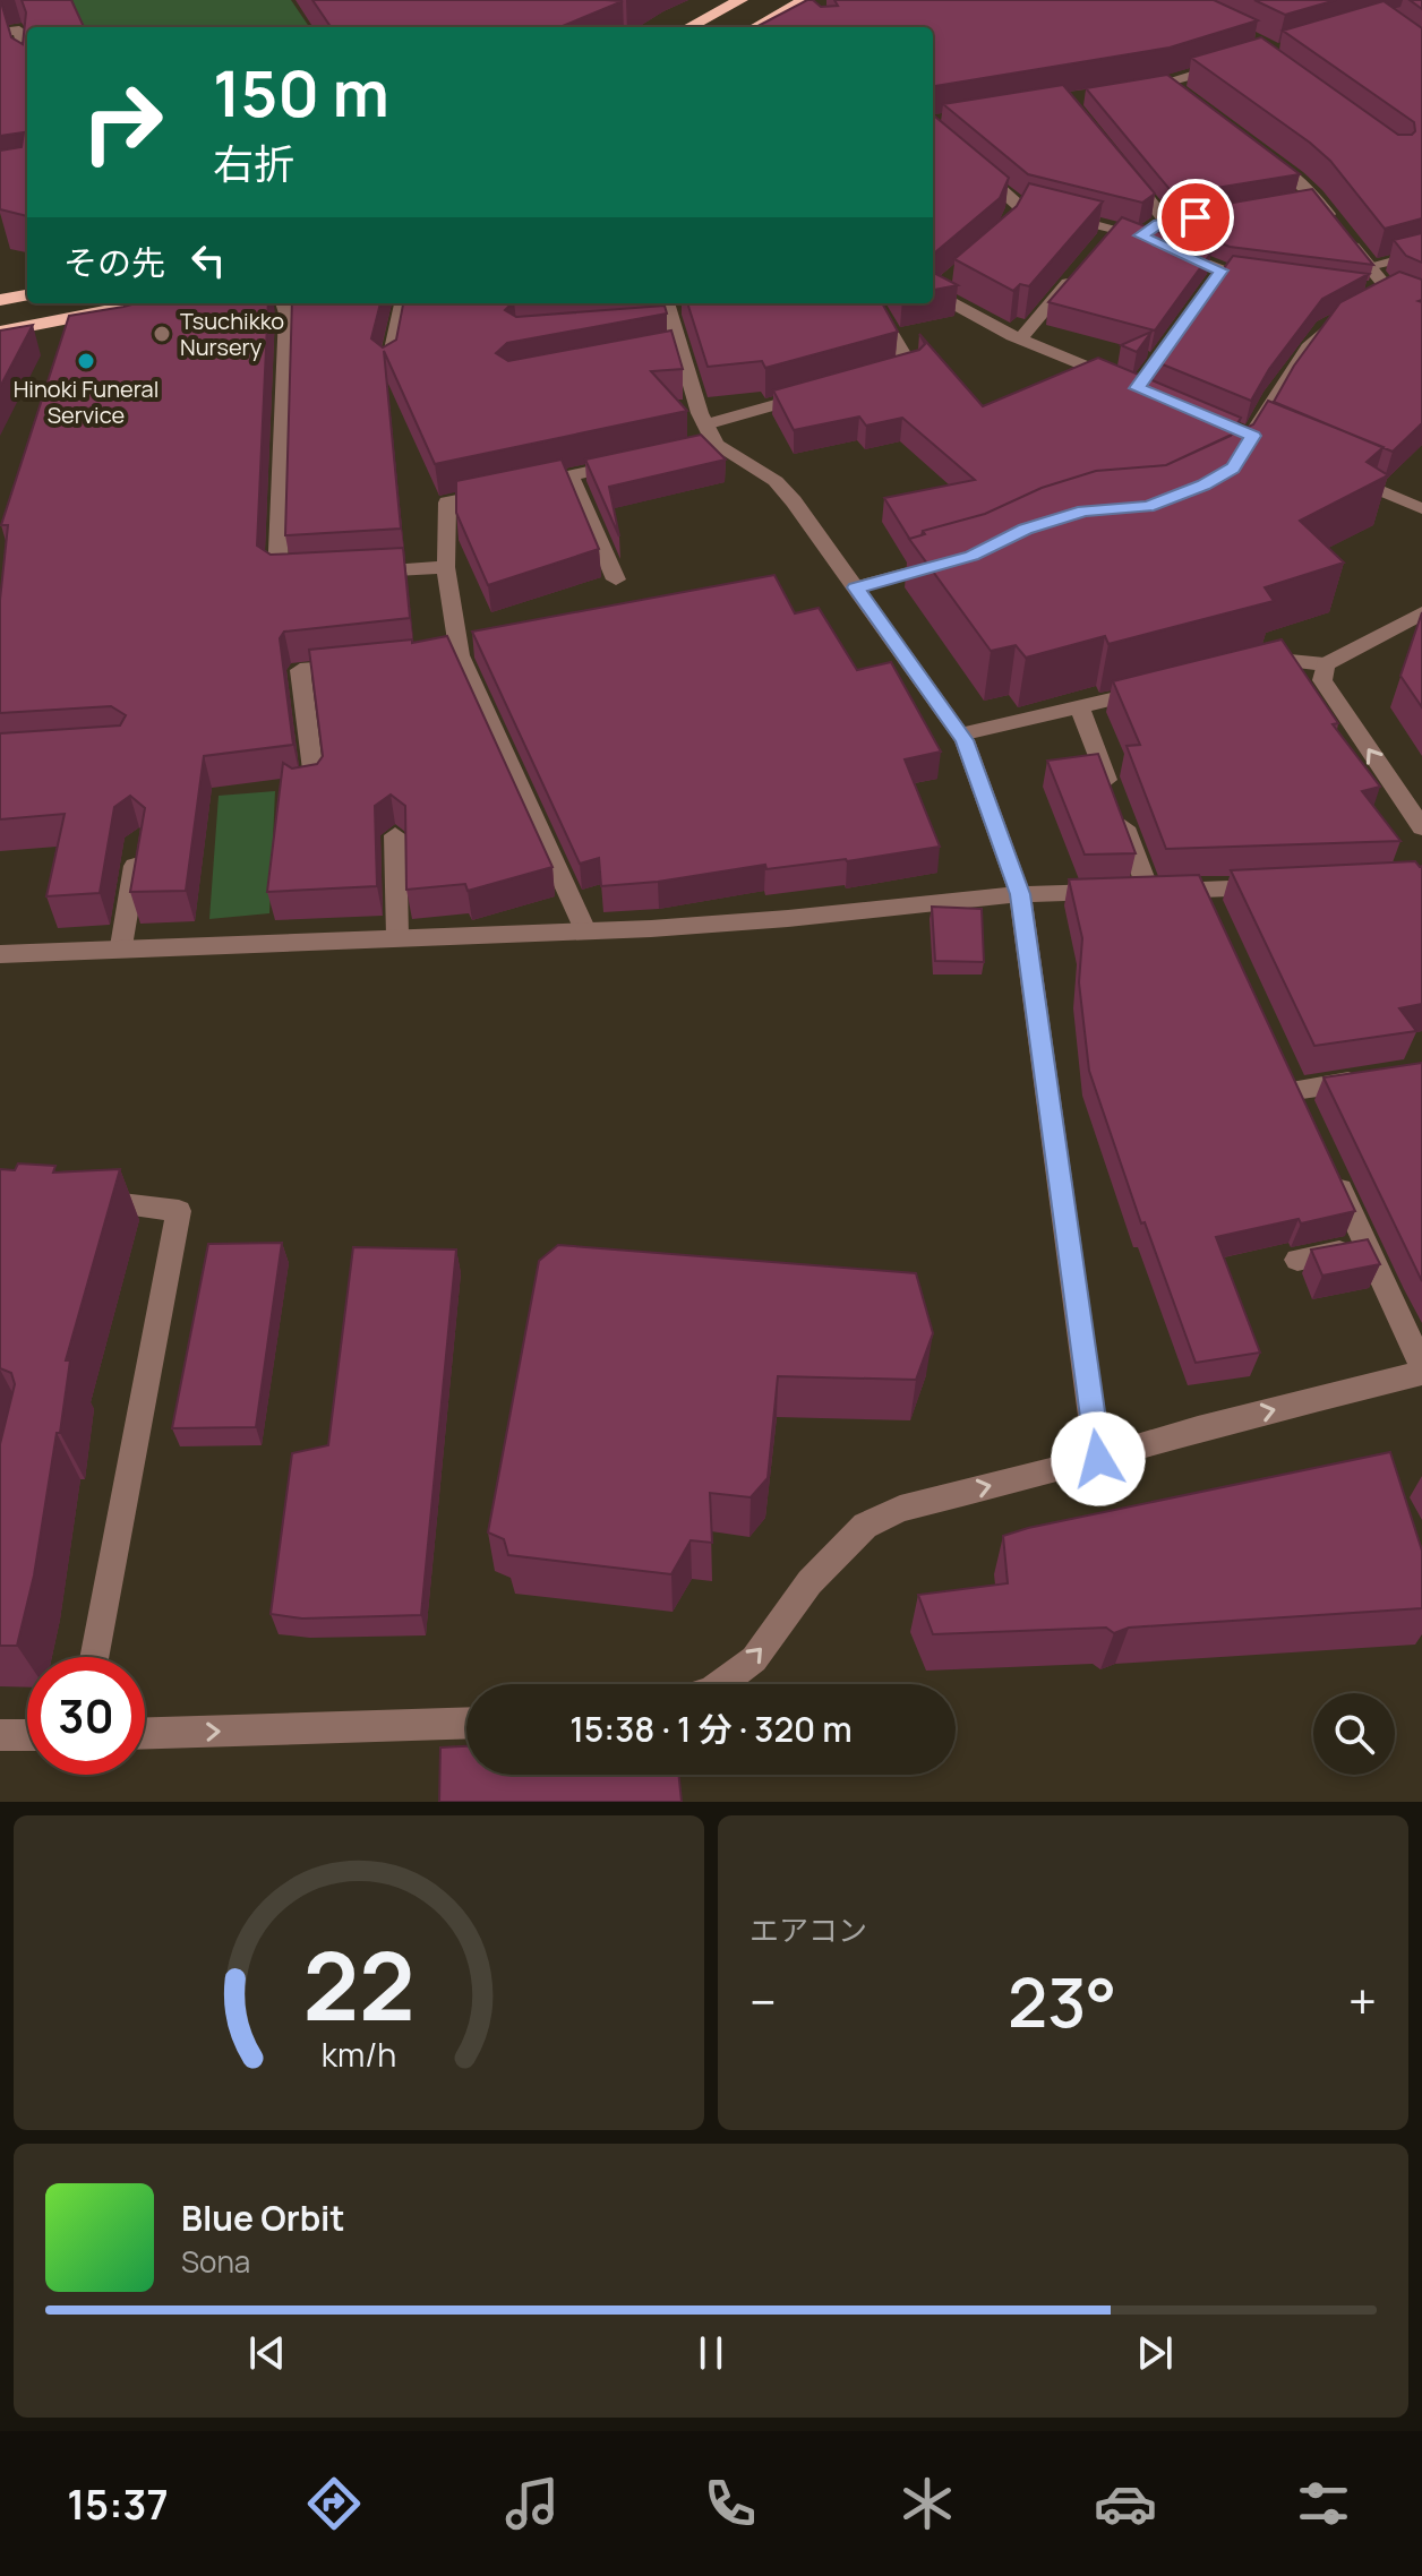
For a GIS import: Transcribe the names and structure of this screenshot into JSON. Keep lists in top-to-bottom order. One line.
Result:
{"places":["Tsuchikko Nursery","Hinoki Funeral Service"],"page":{"turn":["150 m","右折"],"then":"その先","limit":"30","trip":"15:38 · 1 分 · 320 m","tile":"エアコン","heat":["−","23°","+"],"song":["Blue Orbit","Sona"],"tabs":"15:37","gauge":["22","km/h"]}}
